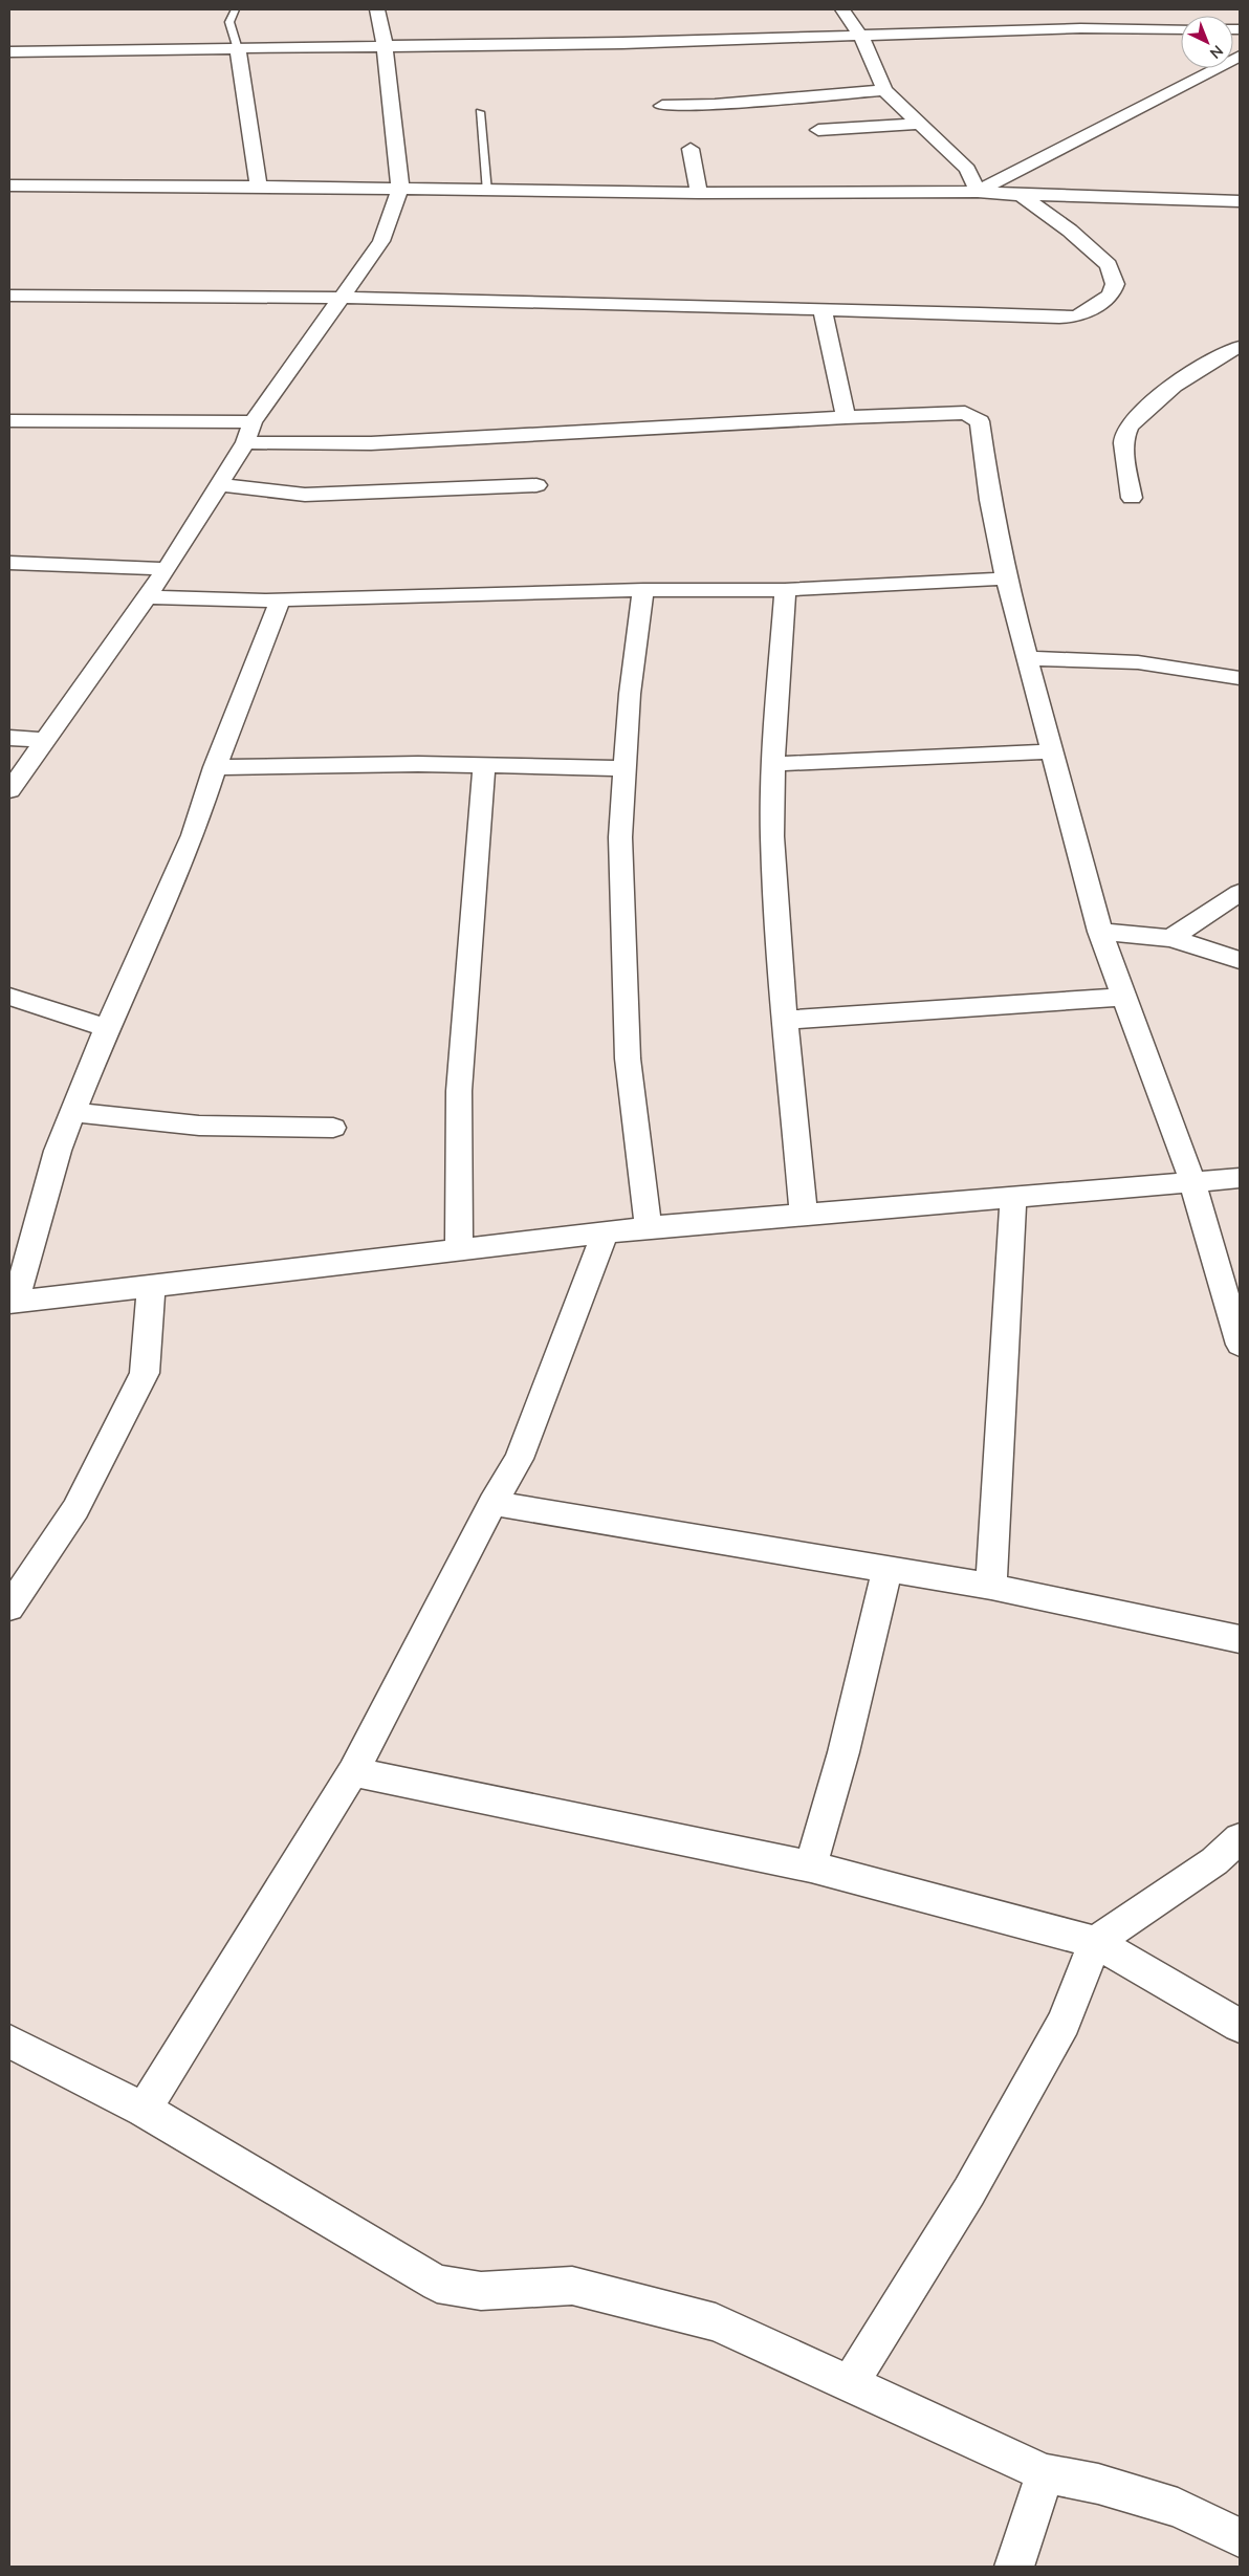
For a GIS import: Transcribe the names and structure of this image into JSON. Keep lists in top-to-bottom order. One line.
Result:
{"north":"bottom right"}
